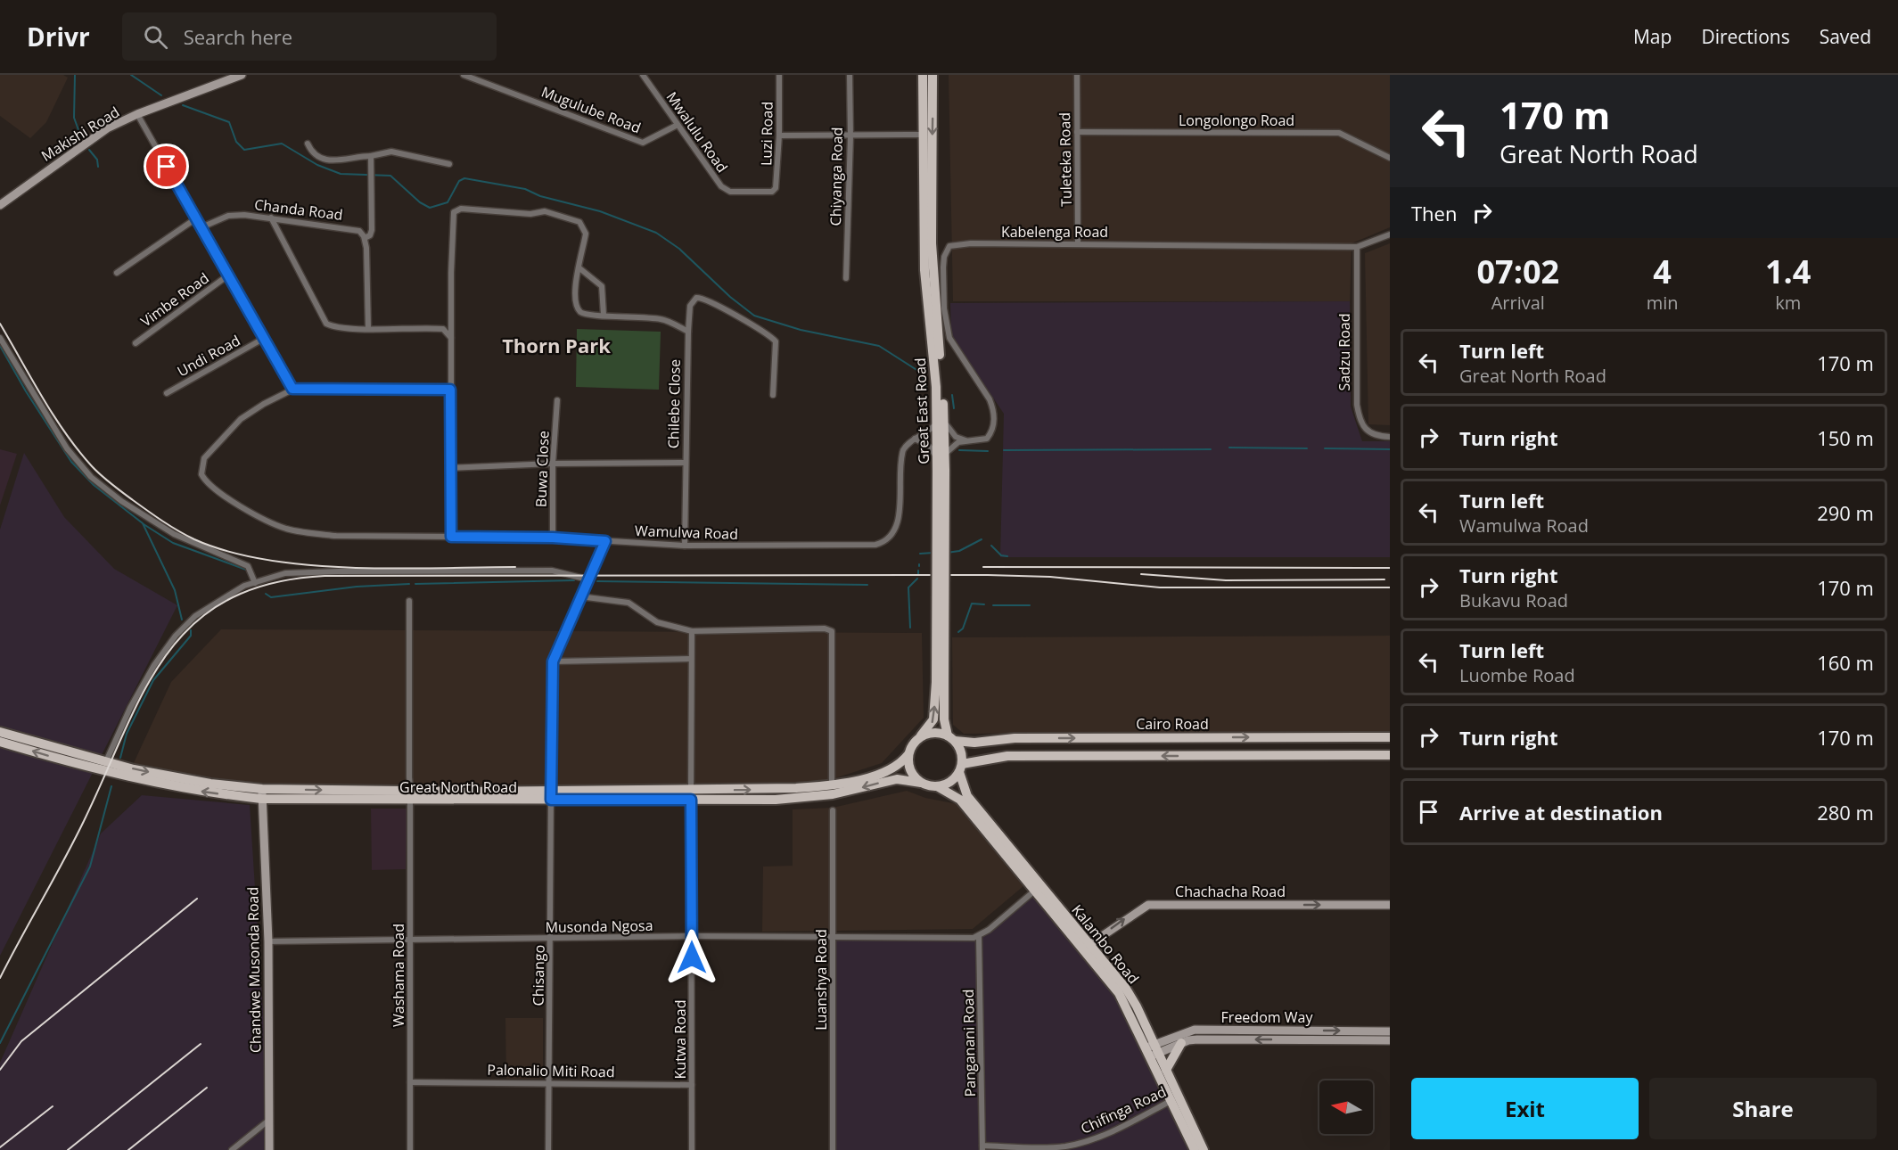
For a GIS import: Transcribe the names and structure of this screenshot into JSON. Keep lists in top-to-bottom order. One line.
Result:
{"streets":{"main road":["Makishi Road","Great East Road","Cairo Road","Great North Road","Chachacha Road","Kalambo Road","Chandwe Musonda Road","Freedom Way"],"street":["Mugulube Road","Longolongo Road","Mwalulu Road","Luzi Road","Tuleteka Road","Chiyanga Road","Chanda Road","Kabelenga Road","Vimbe Road","Sadzu Road","Undi Road","Chilebe Close","Buwa Close","Wamulwa Road","Musonda Ngosa","Washama Road","Chisango","Luanshya Road","Kutwa Road","Panganani Road","Palonalio Miti Road","Chifinga Road"]},"crossings":[["Mugulube Road","Mwalulu Road"],["Longolongo Road","Tuleteka Road"],["Mwalulu Road","Luzi Road"],["Tuleteka Road","Kabelenga Road"],["Kabelenga Road","Sadzu Road"],["Kabelenga Road","Great East Road"],["Chilebe Close","Wamulwa Road"],["Great East Road","Wamulwa Road"],["Great East Road","Cairo Road"],["Great East Road","Great North Road"],["Great East Road","Kalambo Road"],["Buwa Close","Wamulwa Road"],["Cairo Road","Great North Road"],["Cairo Road","Kalambo Road"],["Great North Road","Kalambo Road"],["Great North Road","Chandwe Musonda Road"],["Great North Road","Washama Road"],["Great North Road","Chisango"],["Great North Road","Kutwa Road"],["Chachacha Road","Kalambo Road"],["Musonda Ngosa","Chandwe Musonda Road"],["Musonda Ngosa","Washama Road"],["Musonda Ngosa","Chisango"],["Musonda Ngosa","Luanshya Road"],["Musonda Ngosa","Kutwa Road"],["Musonda Ngosa","Panganani Road"],["Kalambo Road","Freedom Way"],["Kalambo Road","Chifinga Road"],["Washama Road","Palonalio Miti Road"],["Chisango","Palonalio Miti Road"],["Kutwa Road","Palonalio Miti Road"],["Panganani Road","Chifinga Road"]],"one_way":["Chachacha Road"],"districts":["Thorn Park"],"north":"left","page":{"header":"Drivr","search":"Search here","nav":["Map","Directions","Saved"],"turn":["170 m","Great North Road"],"then":"Then","eta":["07:02","Arrival","4","min","1.4","km"],"list":[{"name":"Turn left","note":"Great North Road","value":"170 m"},{"name":"Turn right","value":"150 m"},{"name":"Turn left","note":"Wamulwa Road","value":"290 m"},{"name":"Turn right","note":"Bukavu Road","value":"170 m"},{"name":"Turn left","note":"Luombe Road","value":"160 m"},{"name":"Turn right","value":"170 m"},{"name":"Arrive at destination","value":"280 m"}],"buttons":["Exit","Share"]}}
